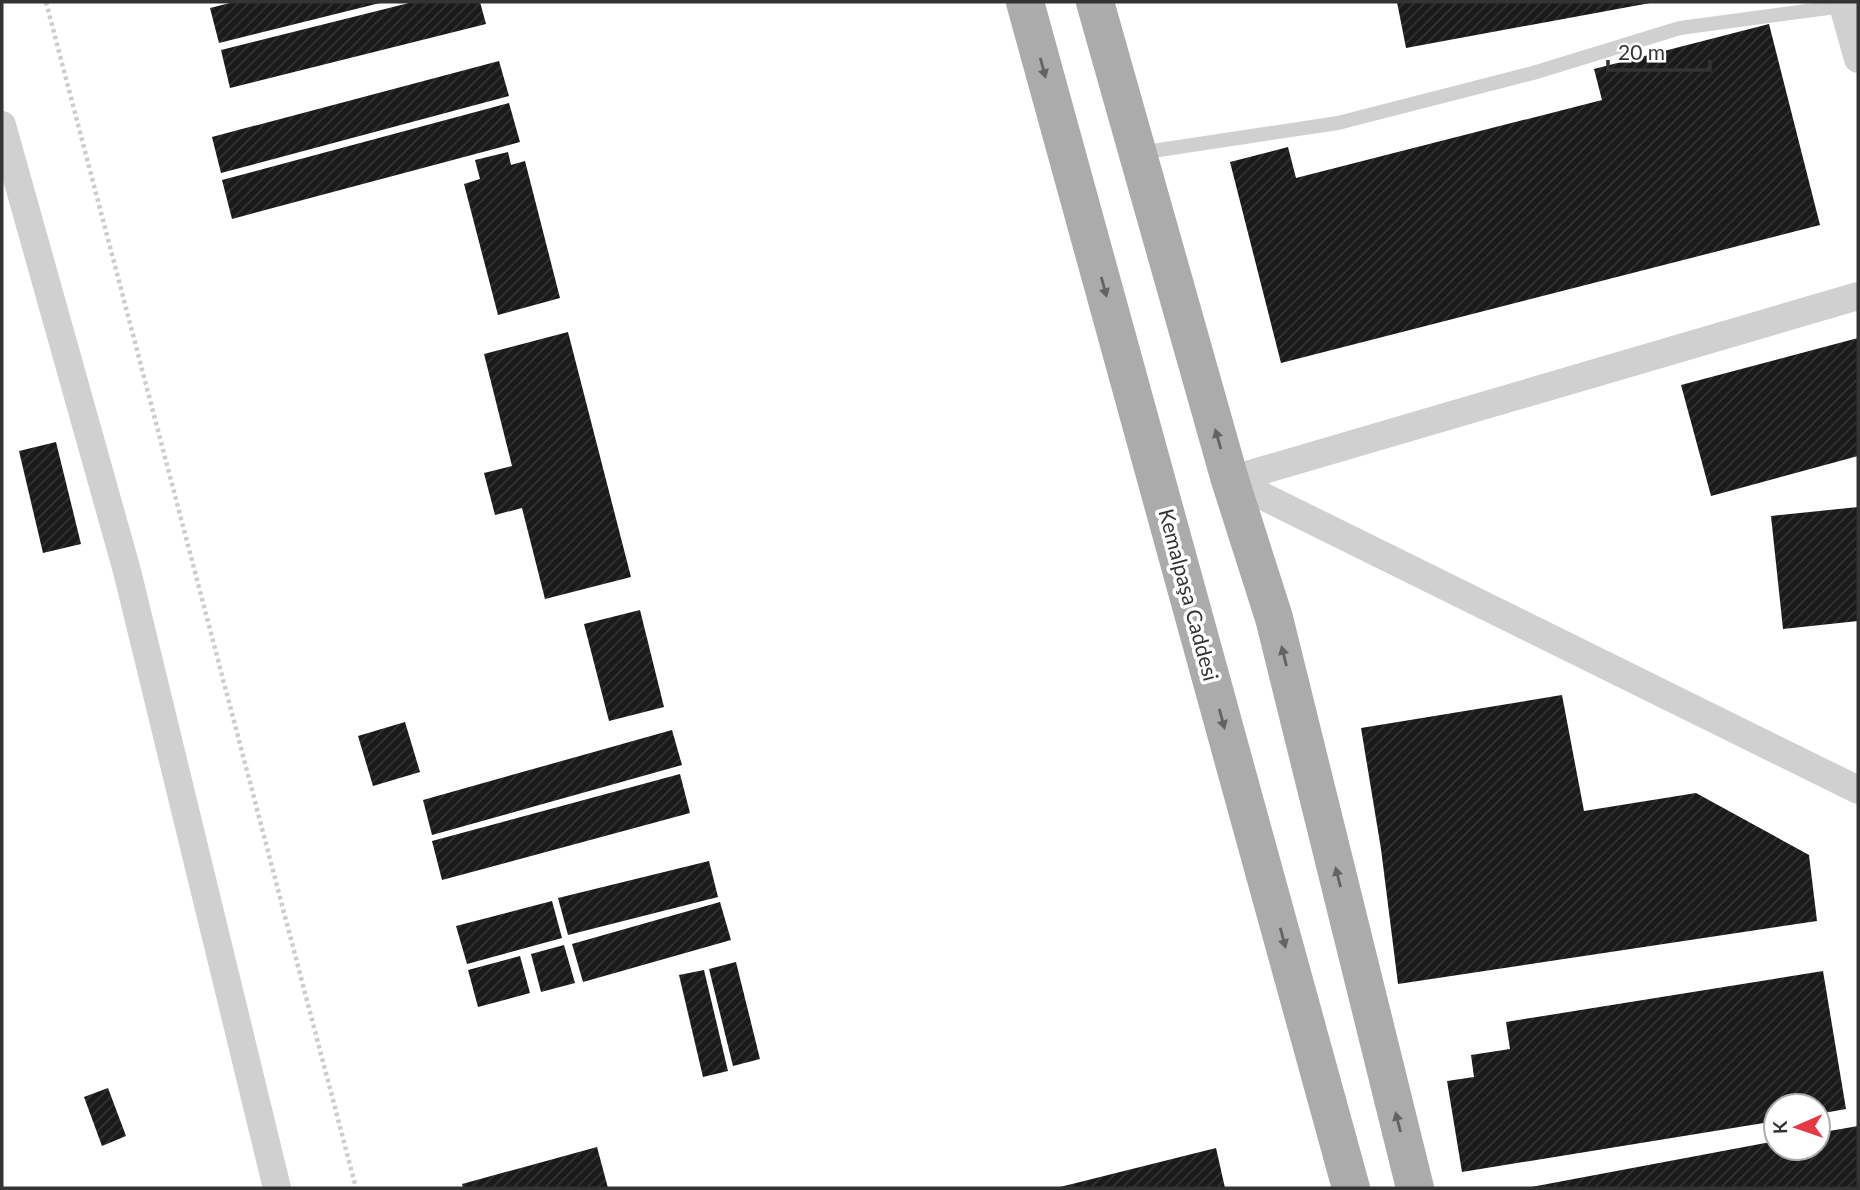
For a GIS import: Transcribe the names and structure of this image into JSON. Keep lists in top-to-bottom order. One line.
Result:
{"streets":{"main road":["Kemalpaşa Caddesi"]},"scale_bar":"20 m","north":"left"}
